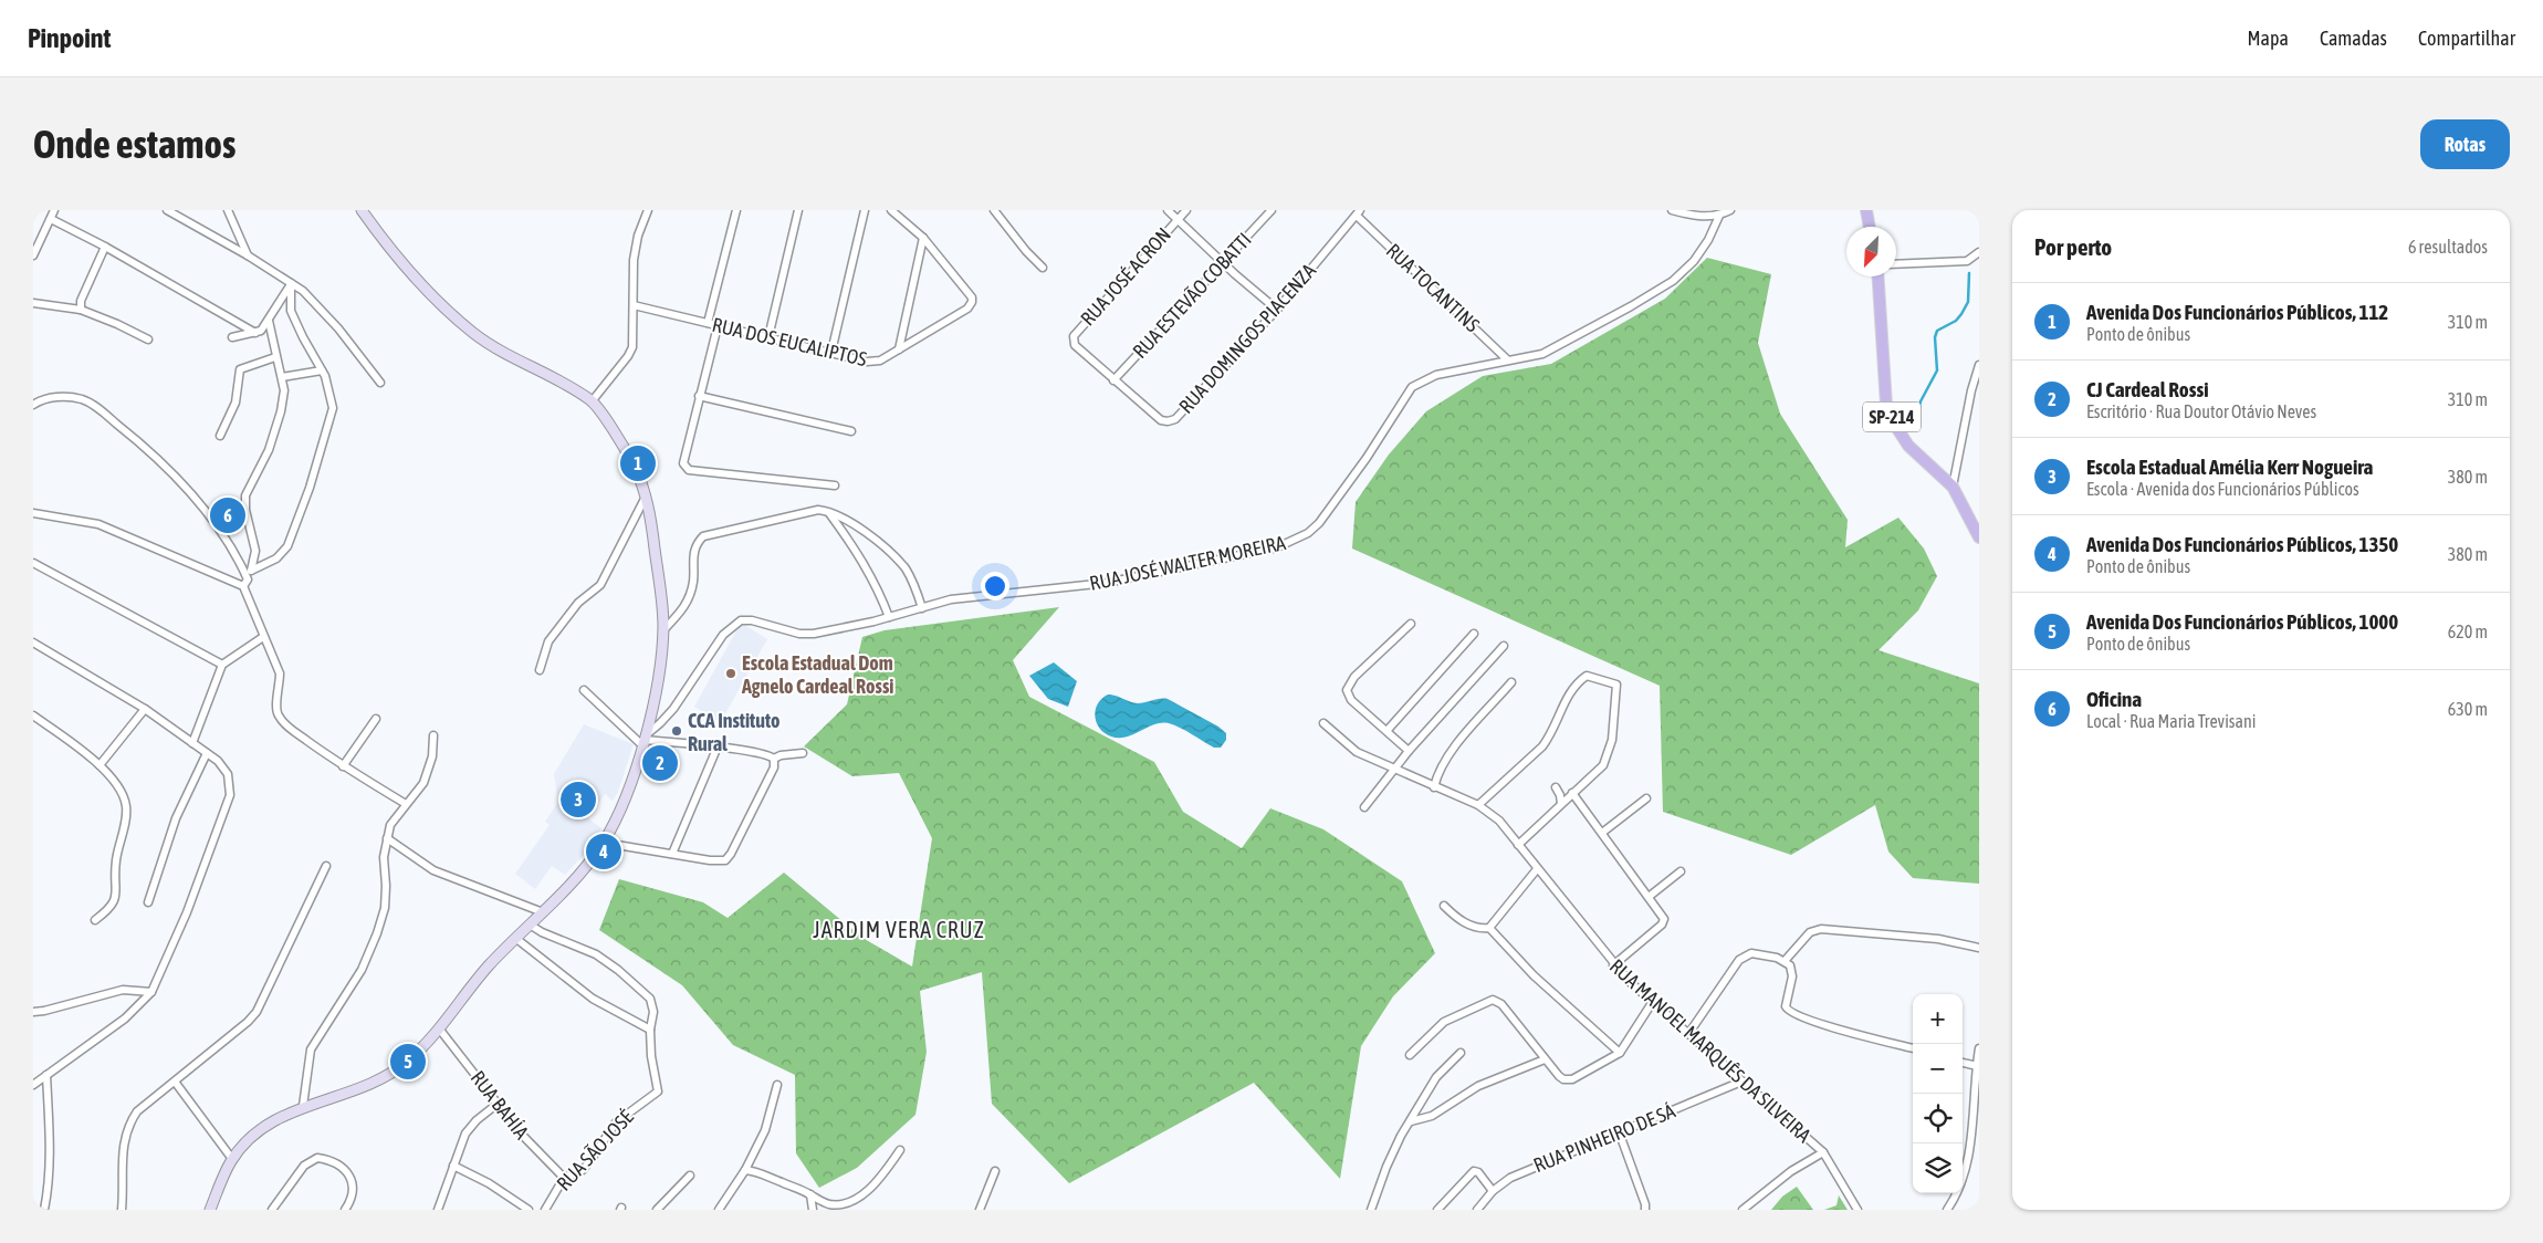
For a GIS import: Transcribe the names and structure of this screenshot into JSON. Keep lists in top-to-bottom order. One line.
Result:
{"streets":{"main road":["SP-214"],"street":["RUA JOSÉ ACRON","RUA TOCANTINS","RUA ESTEVÃO COBATTI","RUA DOMINGOS PIACENZA","RUA DOS EUCALIPTOS","RUA JOSÉ WALTER MOREIRA","RUA MANOEL MARQUÊS DA SILVEIRA","RUA BAHÍA","RUA PINHEIRO DE SÁ","RUA SÃO JOSÉ"]},"crossings":[["RUA JOSÉ ACRON","RUA DOMINGOS PIACENZA"],["RUA TOCANTINS","RUA DOMINGOS PIACENZA"],["RUA TOCANTINS","RUA JOSÉ WALTER MOREIRA"],["RUA ESTEVÃO COBATTI","RUA DOMINGOS PIACENZA"],["RUA MANOEL MARQUÊS DA SILVEIRA","RUA PINHEIRO DE SÁ"],["RUA BAHÍA","RUA SÃO JOSÉ"]],"districts":["JARDIM VERA CRUZ"],"places":["Escola Estadual Dom Agnelo Cardeal Rossi","CCA Instituto Rural"],"north":"bottom left","page":{"header":"Pinpoint","nav":["Mapa","Camadas","Compartilhar"],"buttons":"Rotas","title":"Onde estamos","heading":["Por perto","6 resultados"],"list":[{"mark":"1","name":"Avenida Dos Funcionários Públicos, 112","note":"Ponto de ônibus","value":"310 m"},{"mark":"2","name":"CJ Cardeal Rossi","note":"Escritório · Rua Doutor Otávio Neves","value":"310 m"},{"mark":"3","name":"Escola Estadual Amélia Kerr Nogueira","note":"Escola · Avenida dos Funcionários Públicos","value":"380 m"},{"mark":"4","name":"Avenida Dos Funcionários Públicos, 1350","note":"Ponto de ônibus","value":"380 m"},{"mark":"5","name":"Avenida Dos Funcionários Públicos, 1000","note":"Ponto de ônibus","value":"620 m"},{"mark":"6","name":"Oficina","note":"Local · Rua Maria Trevisani","value":"630 m"}],"pins":["1","6","2","3","4","5"],"map_buttons":["+","−"]}}
